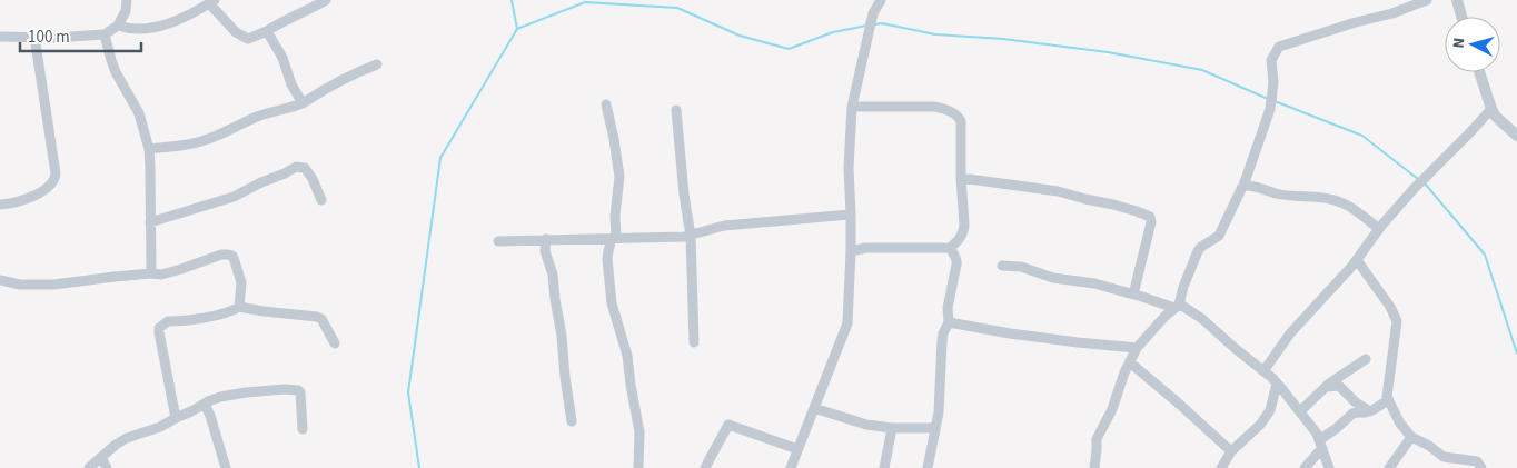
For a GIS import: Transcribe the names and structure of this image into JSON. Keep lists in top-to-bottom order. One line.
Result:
{"scale_bar":"100 m","north":"left"}
